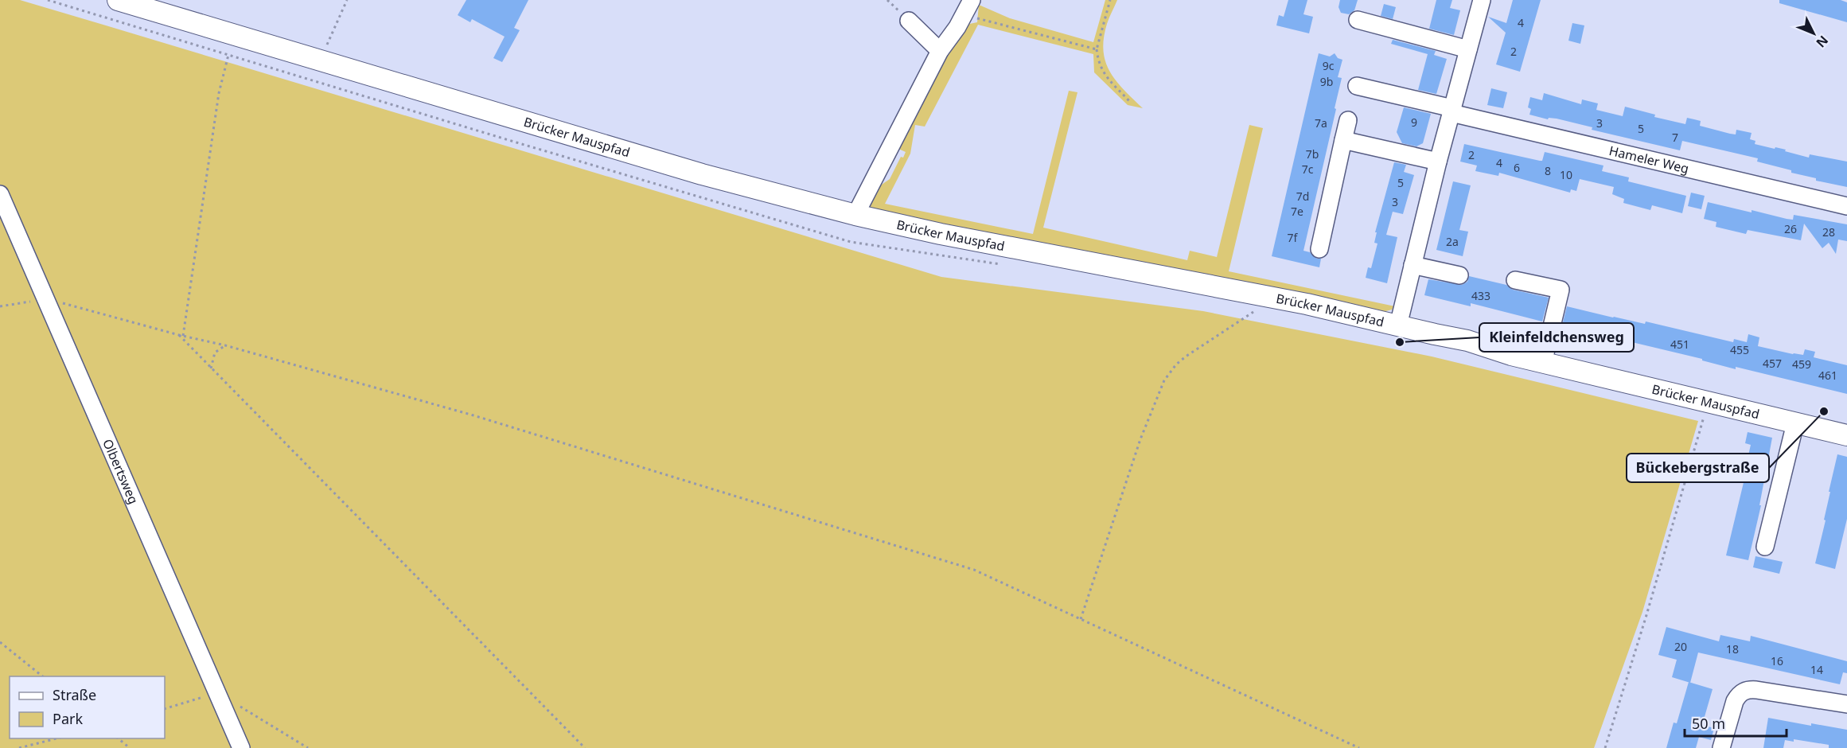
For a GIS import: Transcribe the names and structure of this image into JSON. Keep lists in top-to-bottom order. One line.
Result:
{"streets":{"main road":["Brücker Mauspfad"],"street":["Hameler Weg","Olbertsweg"]},"places":["Kleinfeldchensweg","Bückebergstraße"],"house_numbers":["4","2","9c","9b","9","7a","3","5","7","7b","2","4","6","7c","8","10","5","7d","3","7e","26","28","7f","2a","433","451","455","457","459","461","20","18","16","14"],"legend":["Straße","Park"],"scale_bar":"50 m","north":"bottom right"}
